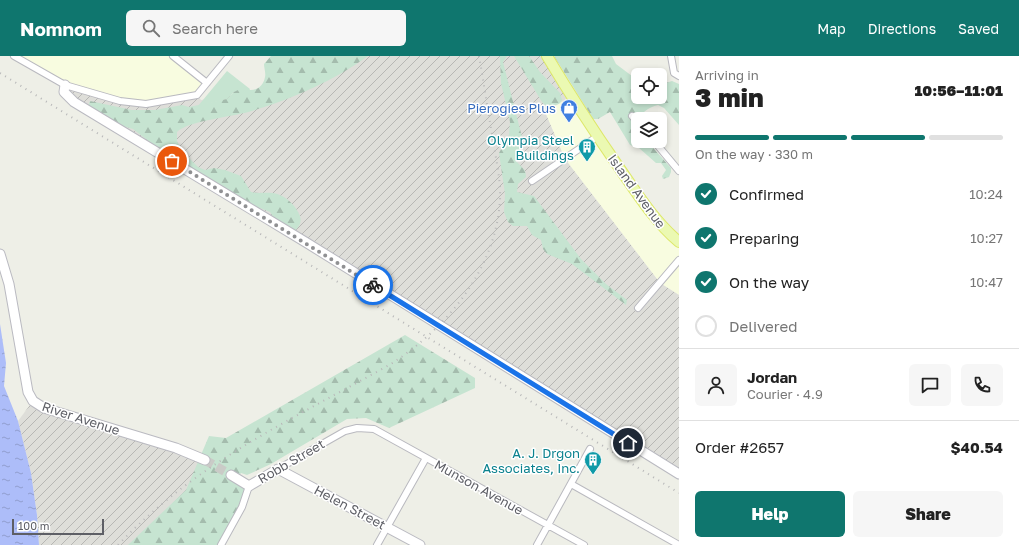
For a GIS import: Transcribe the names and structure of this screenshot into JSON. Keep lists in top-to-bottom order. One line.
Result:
{"streets":{"main road":["Island Avenue"],"street":["River Avenue","Robb Street","Munson Avenue","Helen Street"]},"crossings":[["Robb Street","Munson Avenue"],["Robb Street","Helen Street"]],"places":{"shop":["Pierogies Plus"],"building":["Olympia Steel Buildings","A. J. Drgon Associates, Inc."]},"scale_bar":"100 m","page":{"header":"Nomnom","search":"Search here","nav":["Map","Directions","Saved"],"heading":["3 min","Arriving in","10:56–11:01"],"panel":["Jordan","Courier · 4.9","Order #2657","$40.54"],"bar":"On the way · 330 m","list":[["Confirmed","10:24"],["Preparing","10:27"],["On the way","10:47"],"Delivered"],"buttons":["Help","Share"],"scale":"100 m"}}
